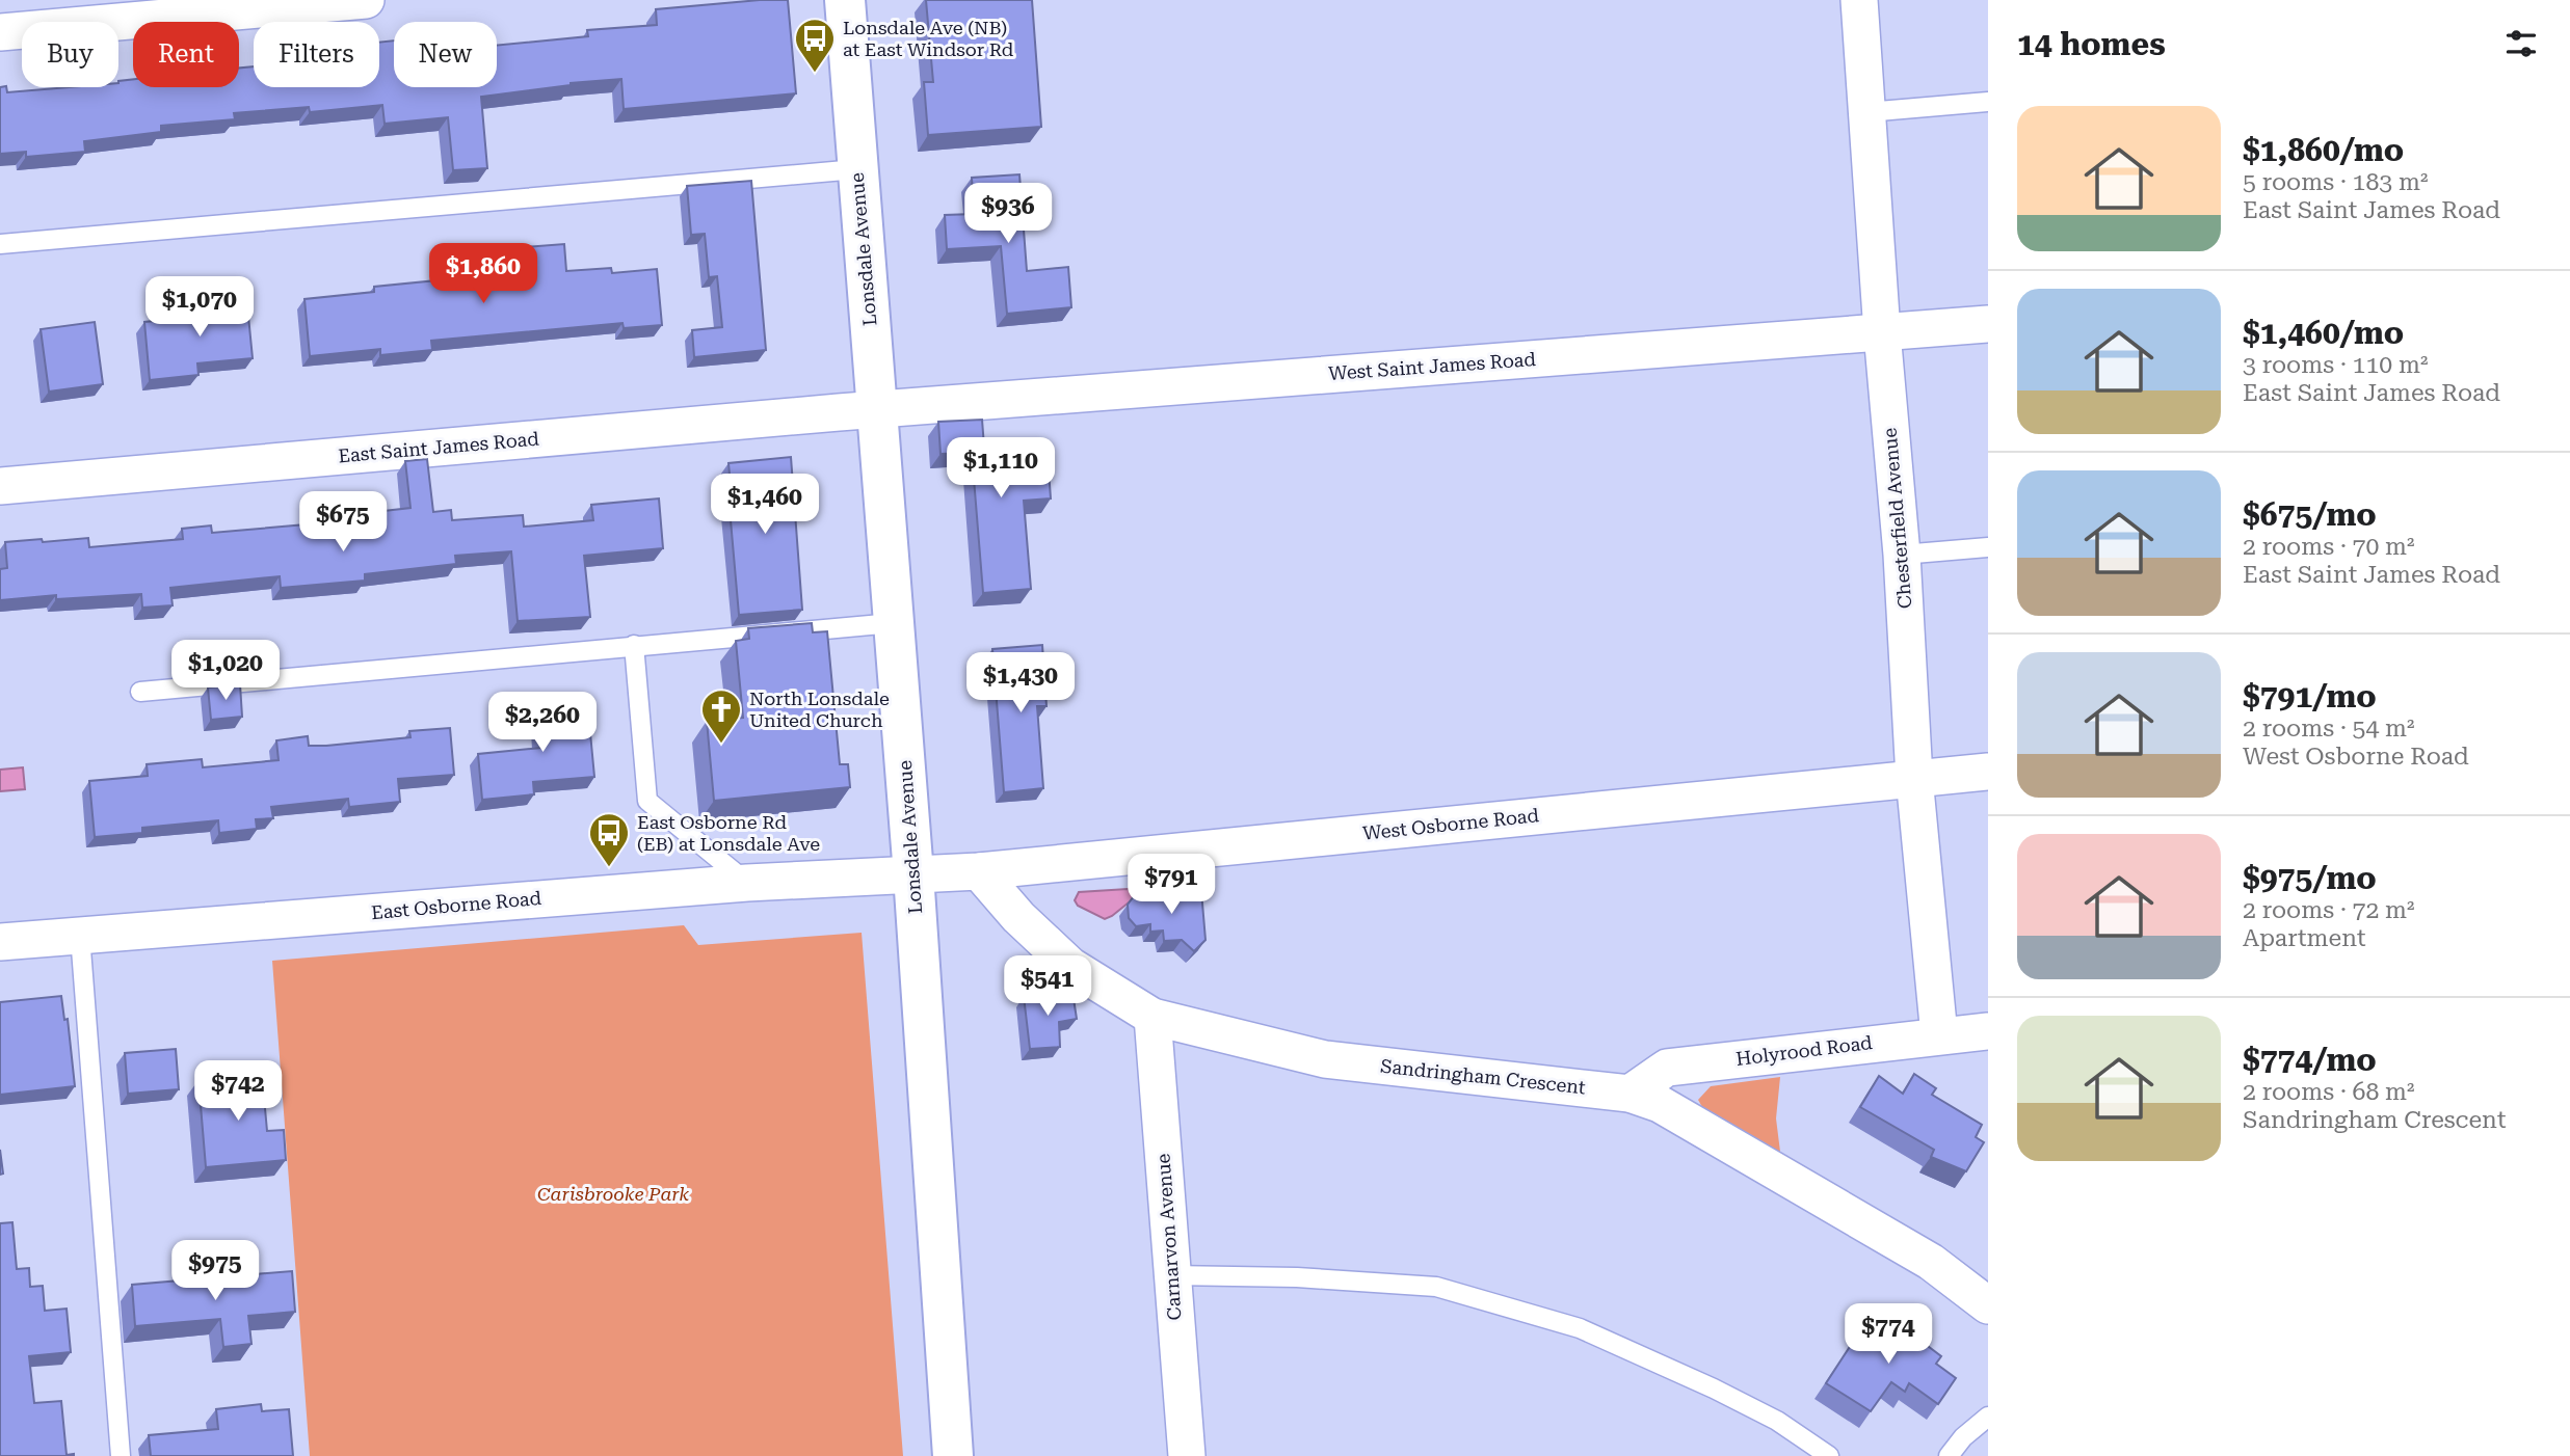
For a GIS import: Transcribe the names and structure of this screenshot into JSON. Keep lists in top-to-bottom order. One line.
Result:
{"streets":{"street":["Lonsdale Avenue","West Saint James Road","East Saint James Road","Chesterfield Avenue","West Osborne Road","East Osborne Road","Holyrood Road","Sandringham Crescent","Carnarvon Avenue"]},"crossings":[["Lonsdale Avenue","West Saint James Road"],["Lonsdale Avenue","East Saint James Road"],["Lonsdale Avenue","West Osborne Road"],["Lonsdale Avenue","East Osborne Road"],["West Saint James Road","East Saint James Road"],["West Saint James Road","Chesterfield Avenue"],["Chesterfield Avenue","West Osborne Road"],["Chesterfield Avenue","Holyrood Road"],["West Osborne Road","East Osborne Road"],["West Osborne Road","Sandringham Crescent"],["Holyrood Road","Sandringham Crescent"],["Sandringham Crescent","Carnarvon Avenue"]],"parks":["Carisbrooke Park"],"places":{"bus stop":["Lonsdale Ave (NB) at East Windsor Rd","East Osborne Rd (EB) at Lonsdale Ave"],"church":["North Lonsdale United Church"]},"page":{"heading":"14 homes","chip":["Buy","Rent","Filters","New"],"list":[{"name":"$1,860/mo","note":"5 rooms · 183 m² · East Saint James Road"},{"name":"$1,460/mo","note":"3 rooms · 110 m² · East Saint James Road"},{"name":"$675/mo","note":"2 rooms · 70 m² · East Saint James Road"},{"name":"$791/mo","note":"2 rooms · 54 m² · West Osborne Road"},{"name":"$975/mo","note":"2 rooms · 72 m² · Apartment"},{"name":"$774/mo","note":"2 rooms · 68 m² · Sandringham Crescent"}],"price":["$936","$1,860","$1,070","$1,110","$1,460","$675","$1,020","$1,430","$2,260","$791","$541","$742","$975","$774"]}}
